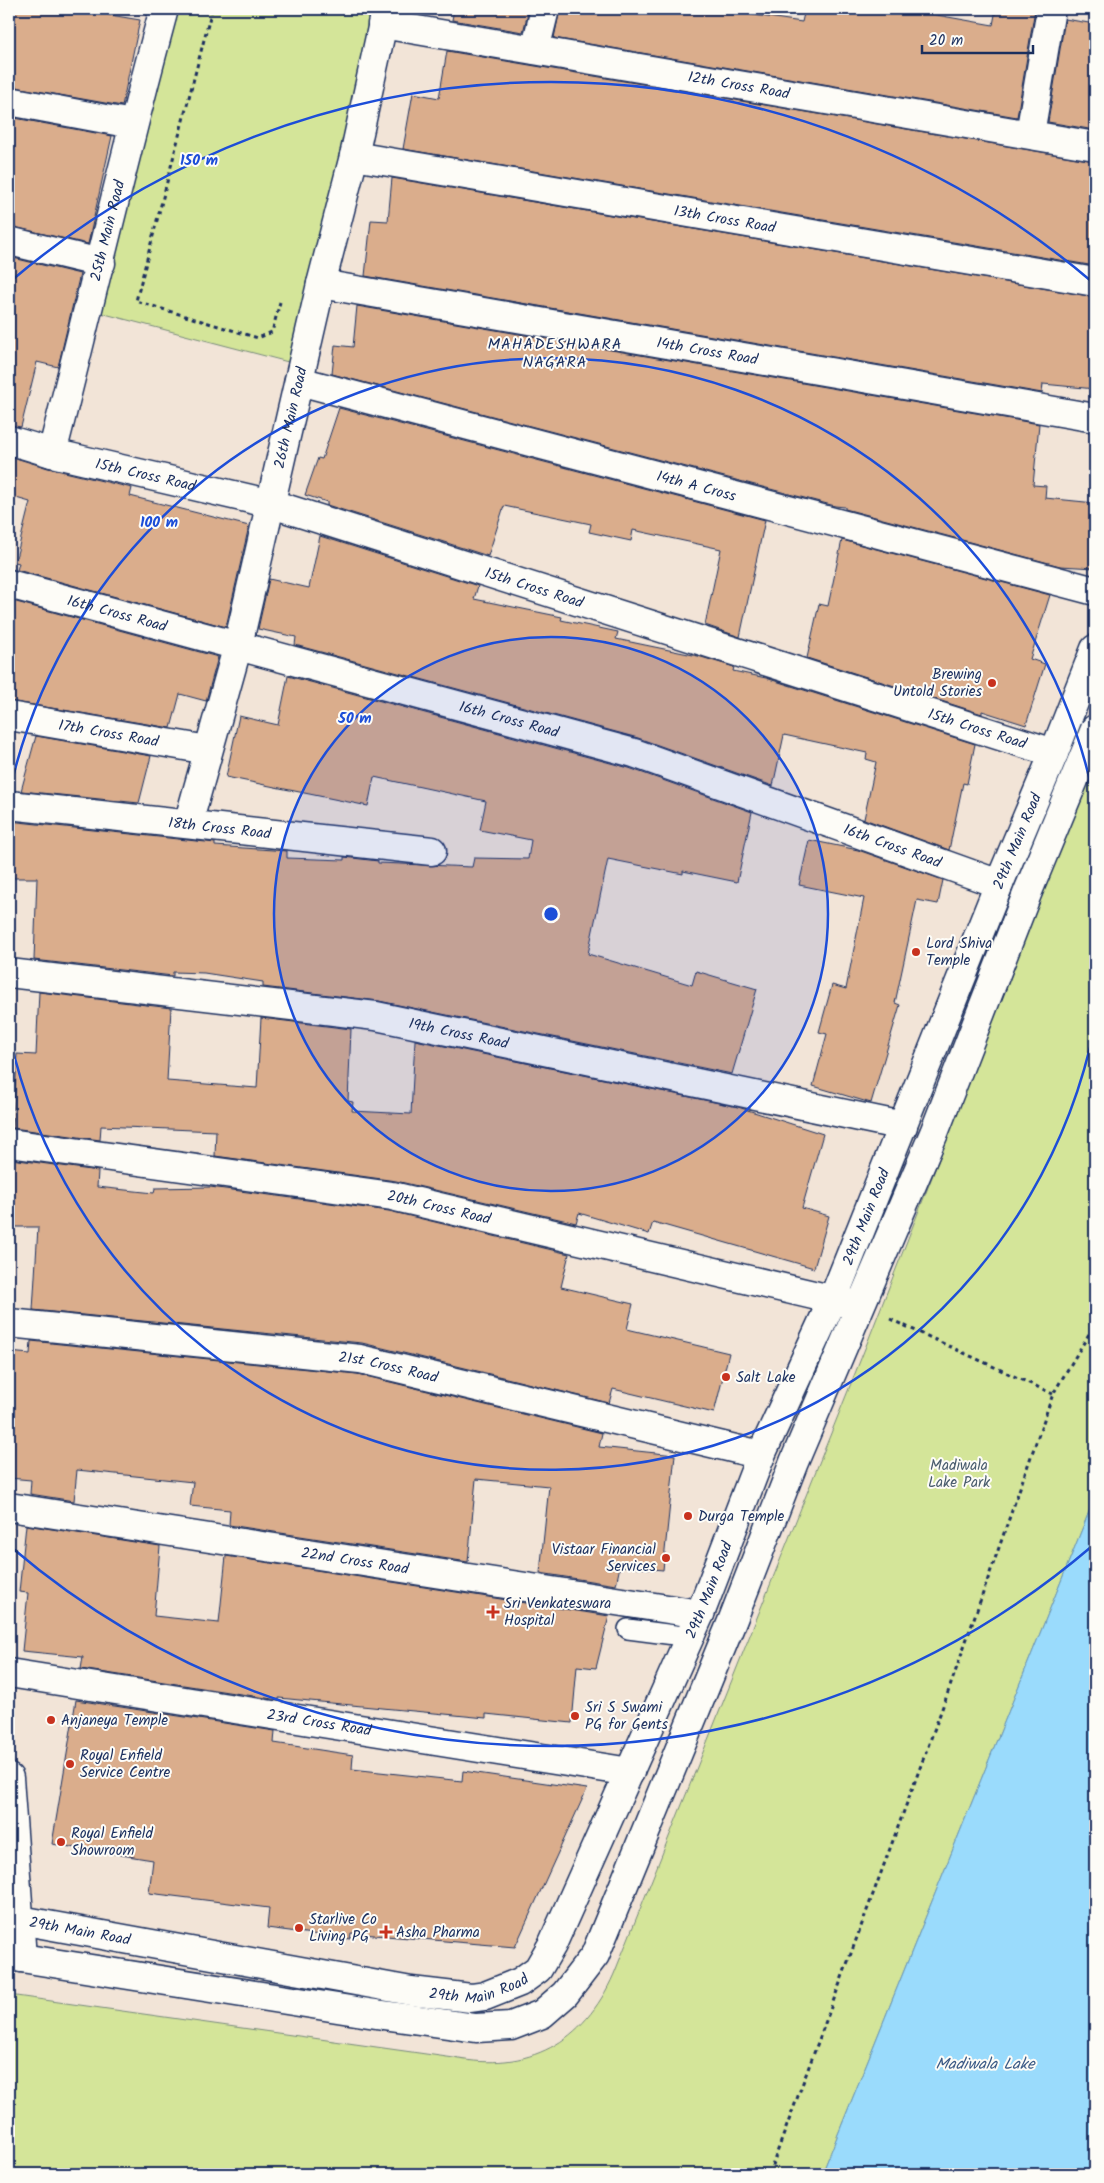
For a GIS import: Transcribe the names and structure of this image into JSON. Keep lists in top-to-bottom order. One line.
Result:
{"streets":{"street":["12th Cross Road","13th Cross Road","25th Main Road","14th Cross Road","26th Main Road","15th Cross Road","14th A Cross","16th Cross Road","17th Cross Road","18th Cross Road","29th Main Road","19th Cross Road","20th Cross Road","21st Cross Road","22nd Cross Road","23rd Cross Road"]},"crossings":[["12th Cross Road","26th Main Road"],["13th Cross Road","26th Main Road"],["25th Main Road","15th Cross Road"],["14th Cross Road","26th Main Road"],["26th Main Road","15th Cross Road"],["26th Main Road","14th A Cross"],["26th Main Road","16th Cross Road"],["26th Main Road","17th Cross Road"],["26th Main Road","18th Cross Road"],["15th Cross Road","29th Main Road"],["16th Cross Road","29th Main Road"],["29th Main Road","19th Cross Road"],["29th Main Road","20th Cross Road"],["29th Main Road","21st Cross Road"],["29th Main Road","22nd Cross Road"],["29th Main Road","23rd Cross Road"]],"districts":["MAHADESHWARA NAGARA"],"water":["Madiwala Lake"],"parks":["Madiwala Lake Park"],"places":{"other":["Brewing Untold Stories","Lord Shiva Temple","Salt Lake","Durga Temple","Vistaar Financial Services","Sri S Swami PG for Gents","Anjaneya Temple","Royal Enfield Service Centre","Royal Enfield Showroom","Starlive Co Living PG"],"health":["Sri Venkateswara Hospital","Asha Pharma"]},"scale_bar":"20 m","rings":["150 m","100 m","50 m"]}
